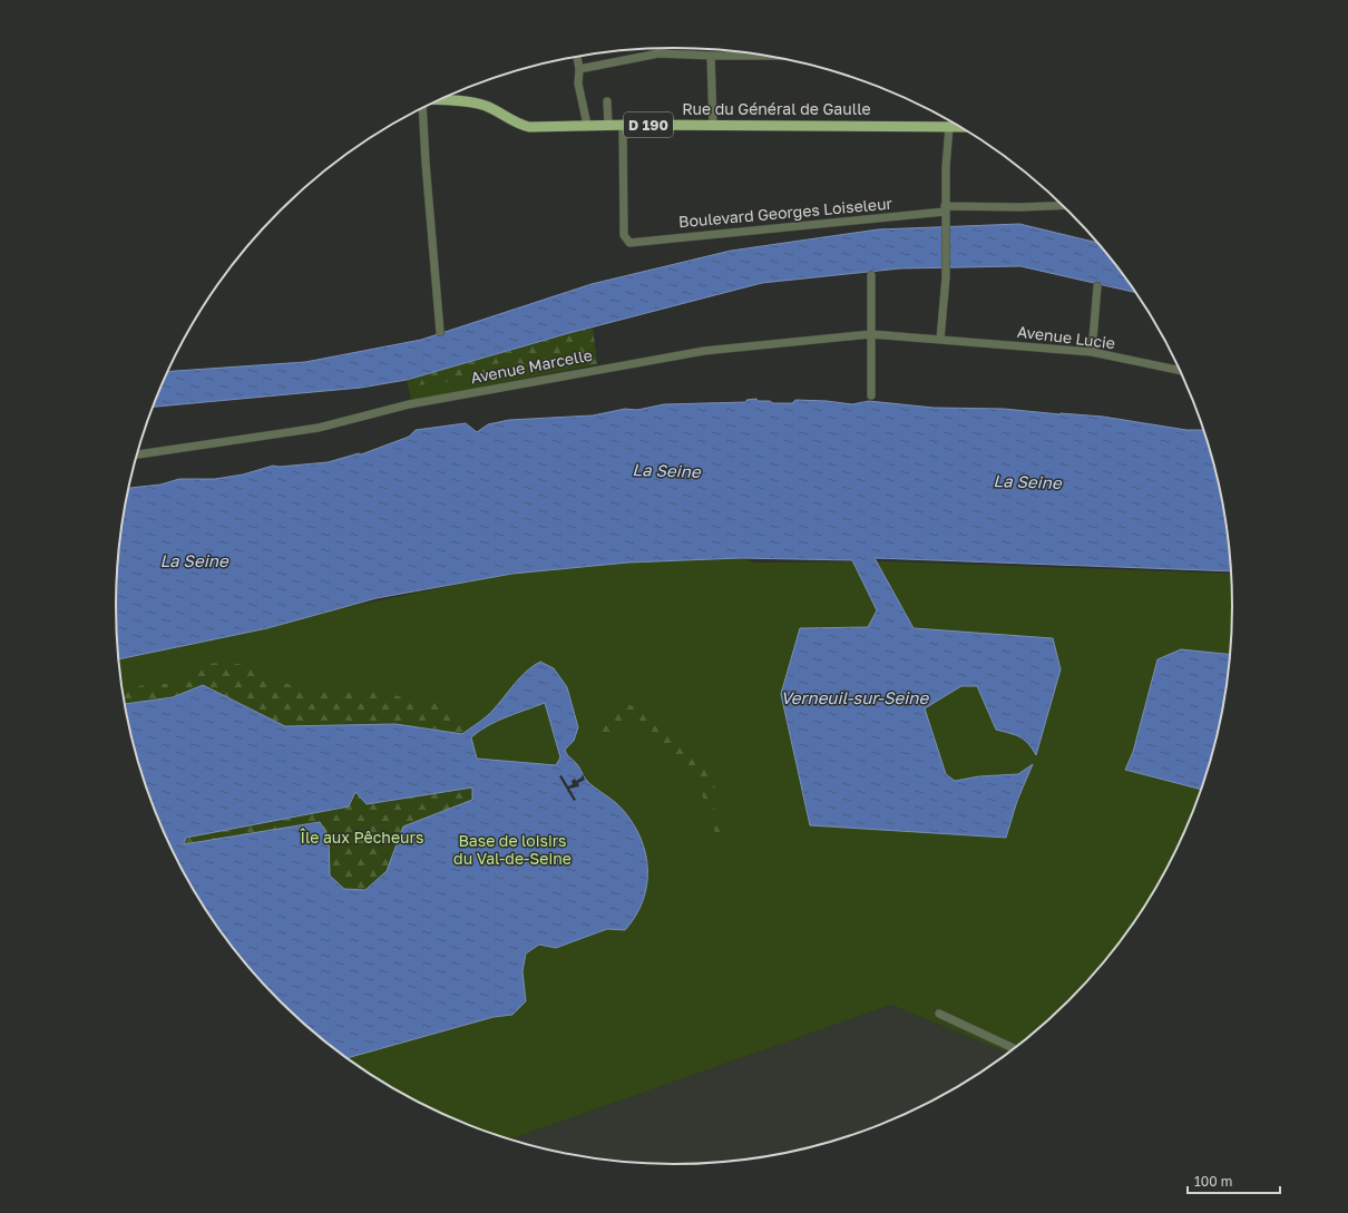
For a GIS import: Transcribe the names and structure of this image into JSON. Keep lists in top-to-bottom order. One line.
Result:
{"streets":{"main road":["Rue du Général de Gaulle","D 190"],"street":["Boulevard Georges Loiseleur","Avenue Lucie","Avenue Marcelle"]},"crossings":[["Rue du Général de Gaulle","Boulevard Georges Loiseleur"],["Avenue Lucie","Avenue Marcelle"]],"water":["La Seine","Verneuil-sur-Seine"],"parks":["Île aux Pêcheurs","Base de loisirs du Val-de-Seine"],"scale_bar":"100 m"}
